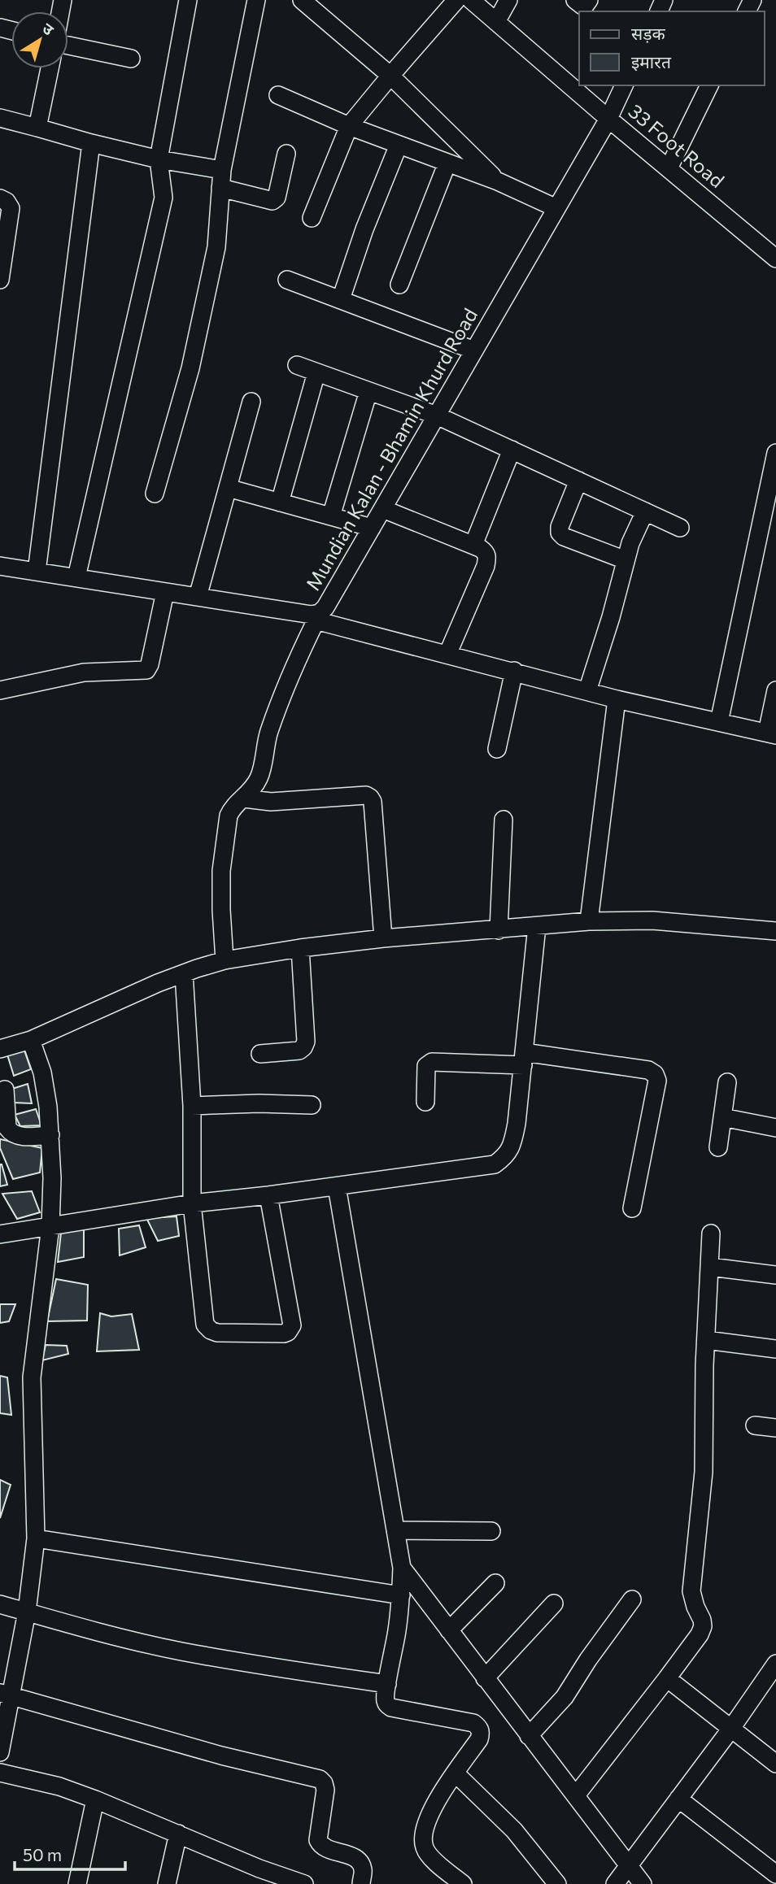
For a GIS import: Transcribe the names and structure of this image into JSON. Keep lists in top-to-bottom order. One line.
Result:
{"streets":{"street":["33 Foot Road","Mundian Kalan - Bhamin Khurd Road"]},"crossings":[["33 Foot Road","Mundian Kalan - Bhamin Khurd Road"]],"legend":["सड़क","इमारत"],"scale_bar":"50 m","north":"top right"}
